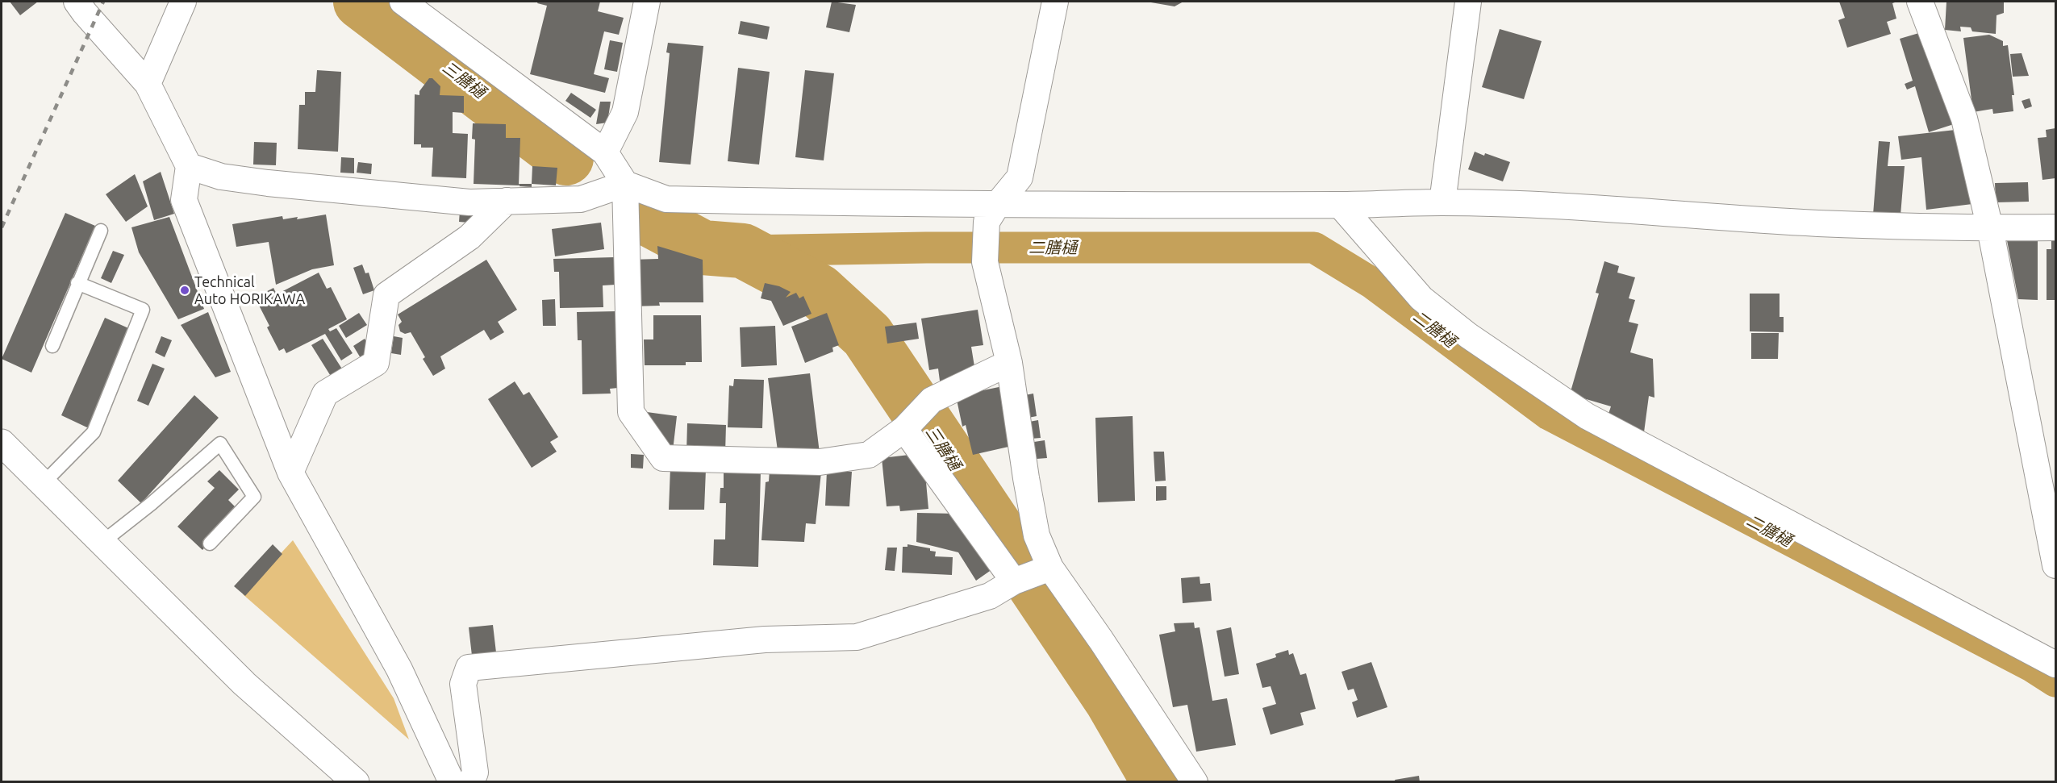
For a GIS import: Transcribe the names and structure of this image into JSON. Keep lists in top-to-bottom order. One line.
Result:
{"water":["三膳樋","二膳樋"],"places":["Technical Auto HORIKAWA"]}
